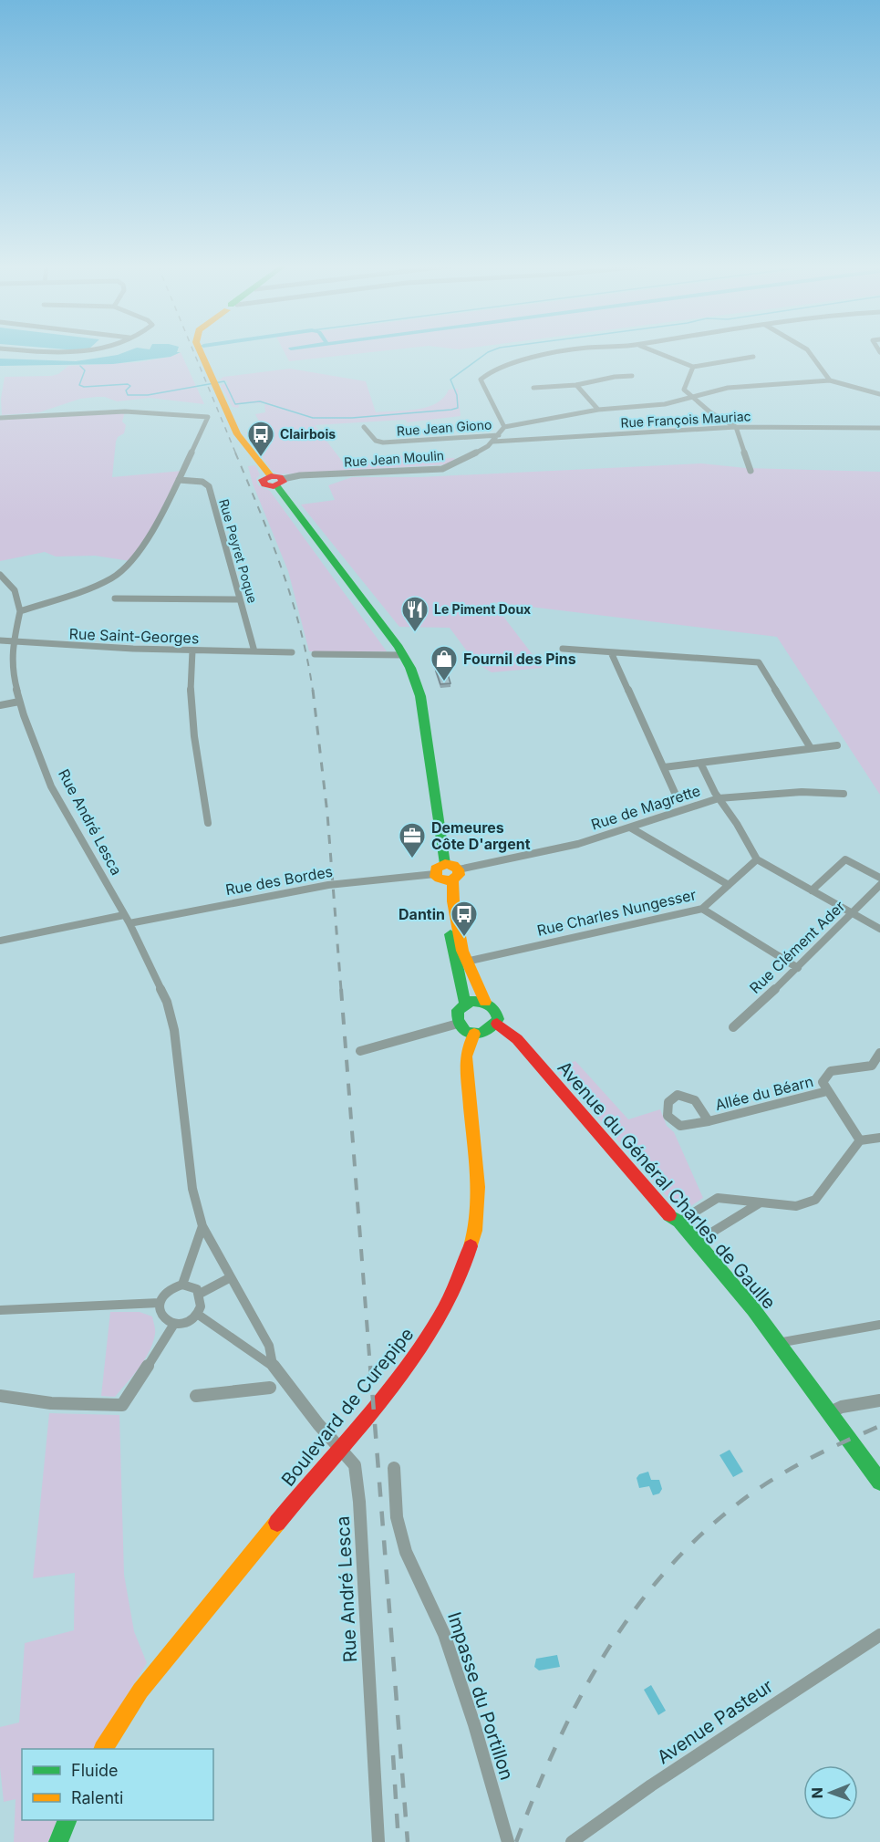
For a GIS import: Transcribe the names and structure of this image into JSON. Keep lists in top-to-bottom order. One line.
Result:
{"streets":{"main road":["Avenue du Général Charles de Gaulle","Boulevard de Curepipe"],"street":["Rue François Mauriac","Rue Jean Giono","Rue Jean Moulin","Rue Peyret Poque","Rue Saint-Georges","Rue de Magrette","Rue André Lesca","Rue des Bordes","Rue Charles Nungesser","Rue Clément Ader","Allée du Béarn","Impasse du Portillon","Avenue Pasteur"]},"crossings":[["Rue François Mauriac","Rue Jean Moulin"],["Rue Jean Giono","Rue Jean Moulin"],["Rue Peyret Poque","Rue Saint-Georges"],["Rue Saint-Georges","Rue André Lesca"],["Rue de Magrette","Rue des Bordes"],["Rue André Lesca","Rue des Bordes"],["Avenue du Général Charles de Gaulle","Boulevard de Curepipe"]],"places":{"bus stop":["Clairbois","Dantin"],"restaurant":["Le Piment Doux"],"shop":["Fournil des Pins"],"office":["Demeures Côte D'argent"]},"legend":["Fluide","Ralenti"],"north":"left"}
